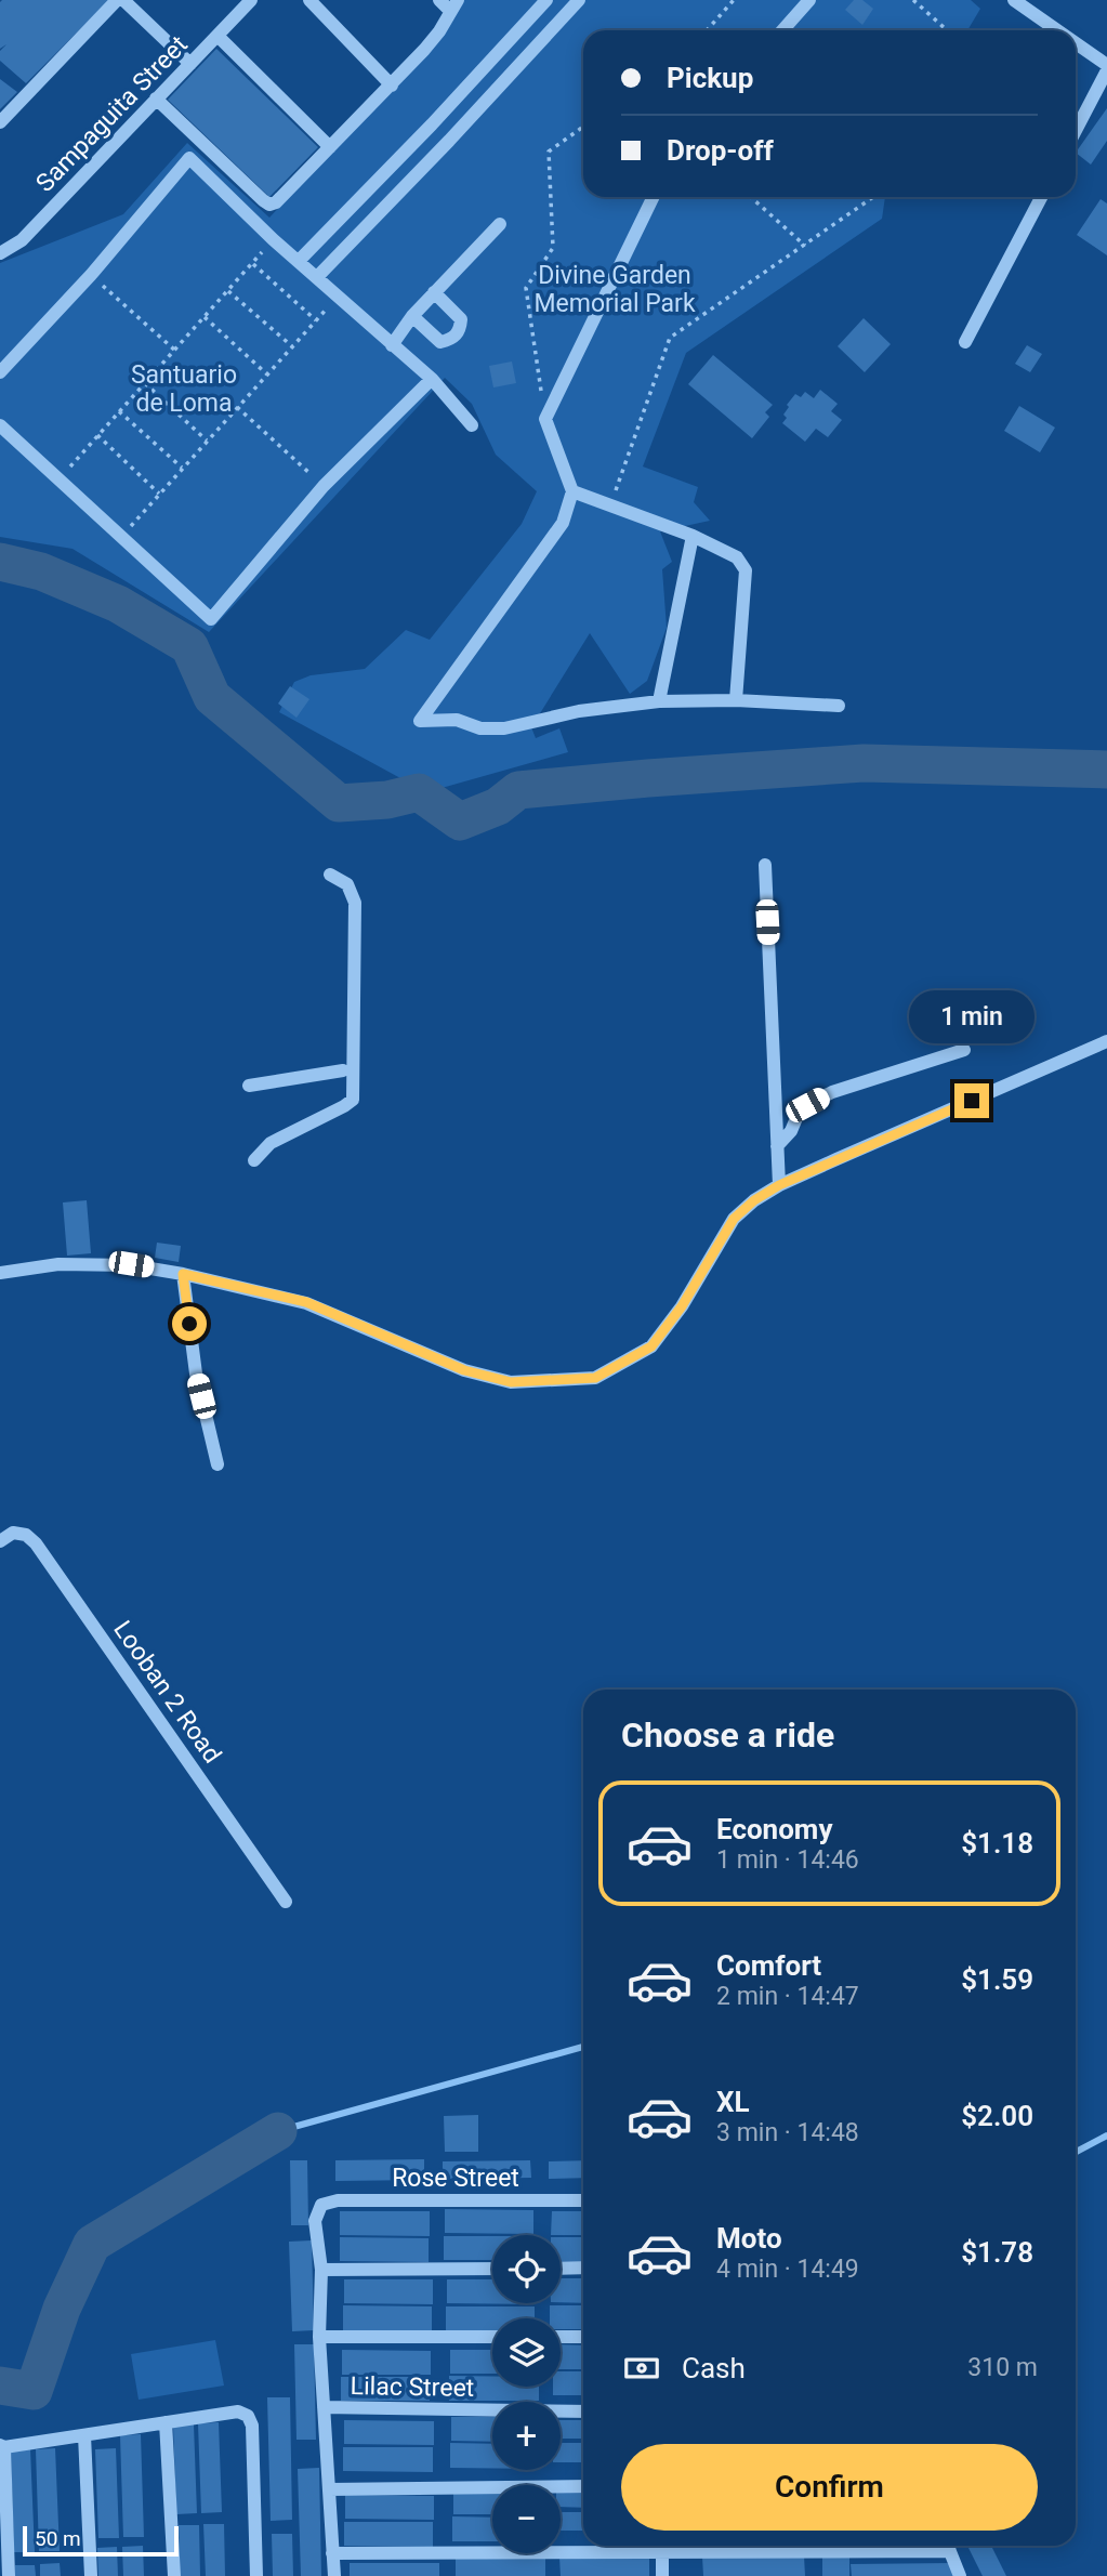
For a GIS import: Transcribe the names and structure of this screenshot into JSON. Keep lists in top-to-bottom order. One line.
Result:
{"streets":{"street":["Sampaguita Street","Looban 2 Road","Rose Street","Lilac Street"]},"parks":["Divine Garden Memorial Park","Santuario de Loma"],"scale_bar":"50 m","page":{"banner":["Pickup","Drop-off"],"bubble":"1 min","heading":"Choose a ride","list":[{"name":"Economy","note":"1 min · 14:46","value":"$1.18"},{"name":"Comfort","note":"2 min · 14:47","value":"$1.59"},{"name":"XL","note":"3 min · 14:48","value":"$2.00"},{"name":"Moto","note":"4 min · 14:49","value":"$1.78"}],"map_buttons":["+","−"],"pay":["Cash","310 m"],"buttons":"Confirm","scale":"50 m"}}
